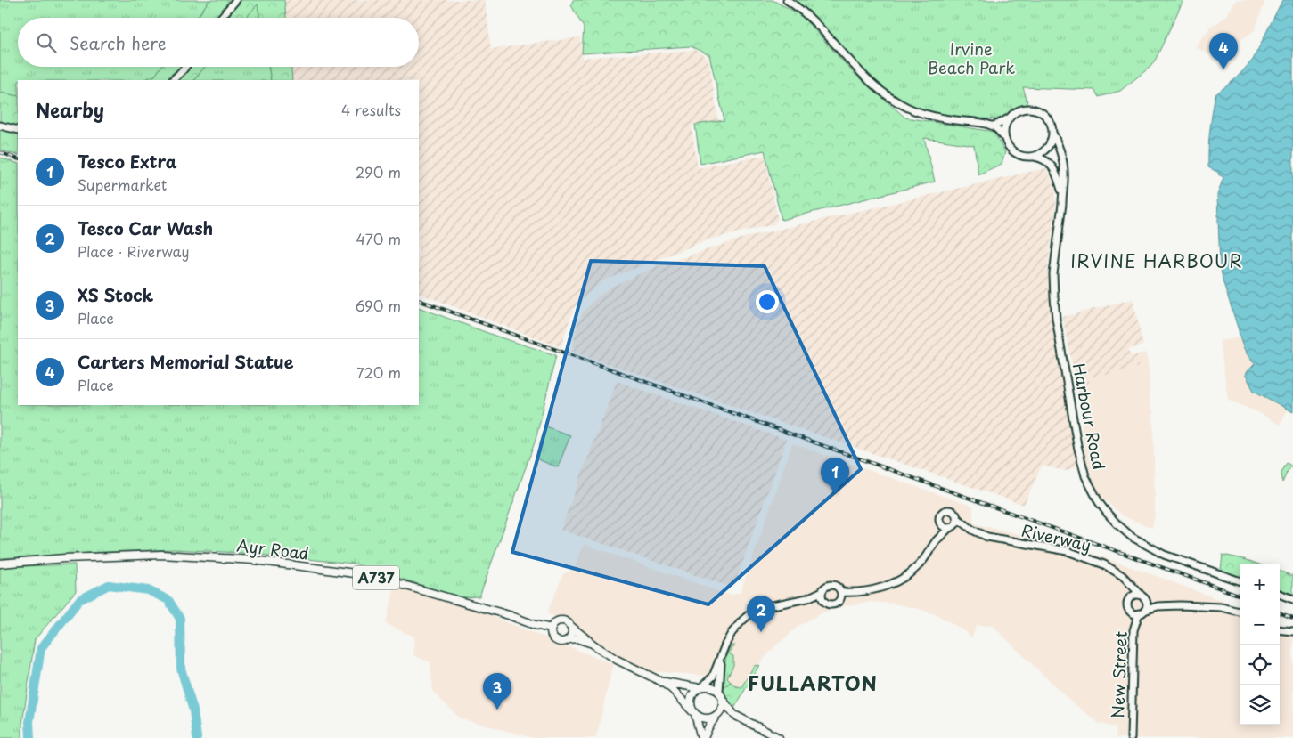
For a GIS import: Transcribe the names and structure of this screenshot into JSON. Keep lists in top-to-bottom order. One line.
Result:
{"streets":{"main road":["Ayr Road","A737"],"street":["Harbour Road","Riverway","New Street"]},"crossings":[["Riverway","New Street"],["Ayr Road","A737"]],"districts":["IRVINE HARBOUR","FULLARTON"],"parks":["Irvine Beach Park"],"page":{"search":"Search here","pins":["4","1","2","3"],"heading":["Nearby","4 results"],"list":[{"mark":"1","name":"Tesco Extra","note":"Supermarket","value":"290 m"},{"mark":"2","name":"Tesco Car Wash","note":"Place · Riverway","value":"470 m"},{"mark":"3","name":"XS Stock","note":"Place","value":"690 m"},{"mark":"4","name":"Carters Memorial Statue","note":"Place","value":"720 m"}],"map_buttons":["+","−"]}}
